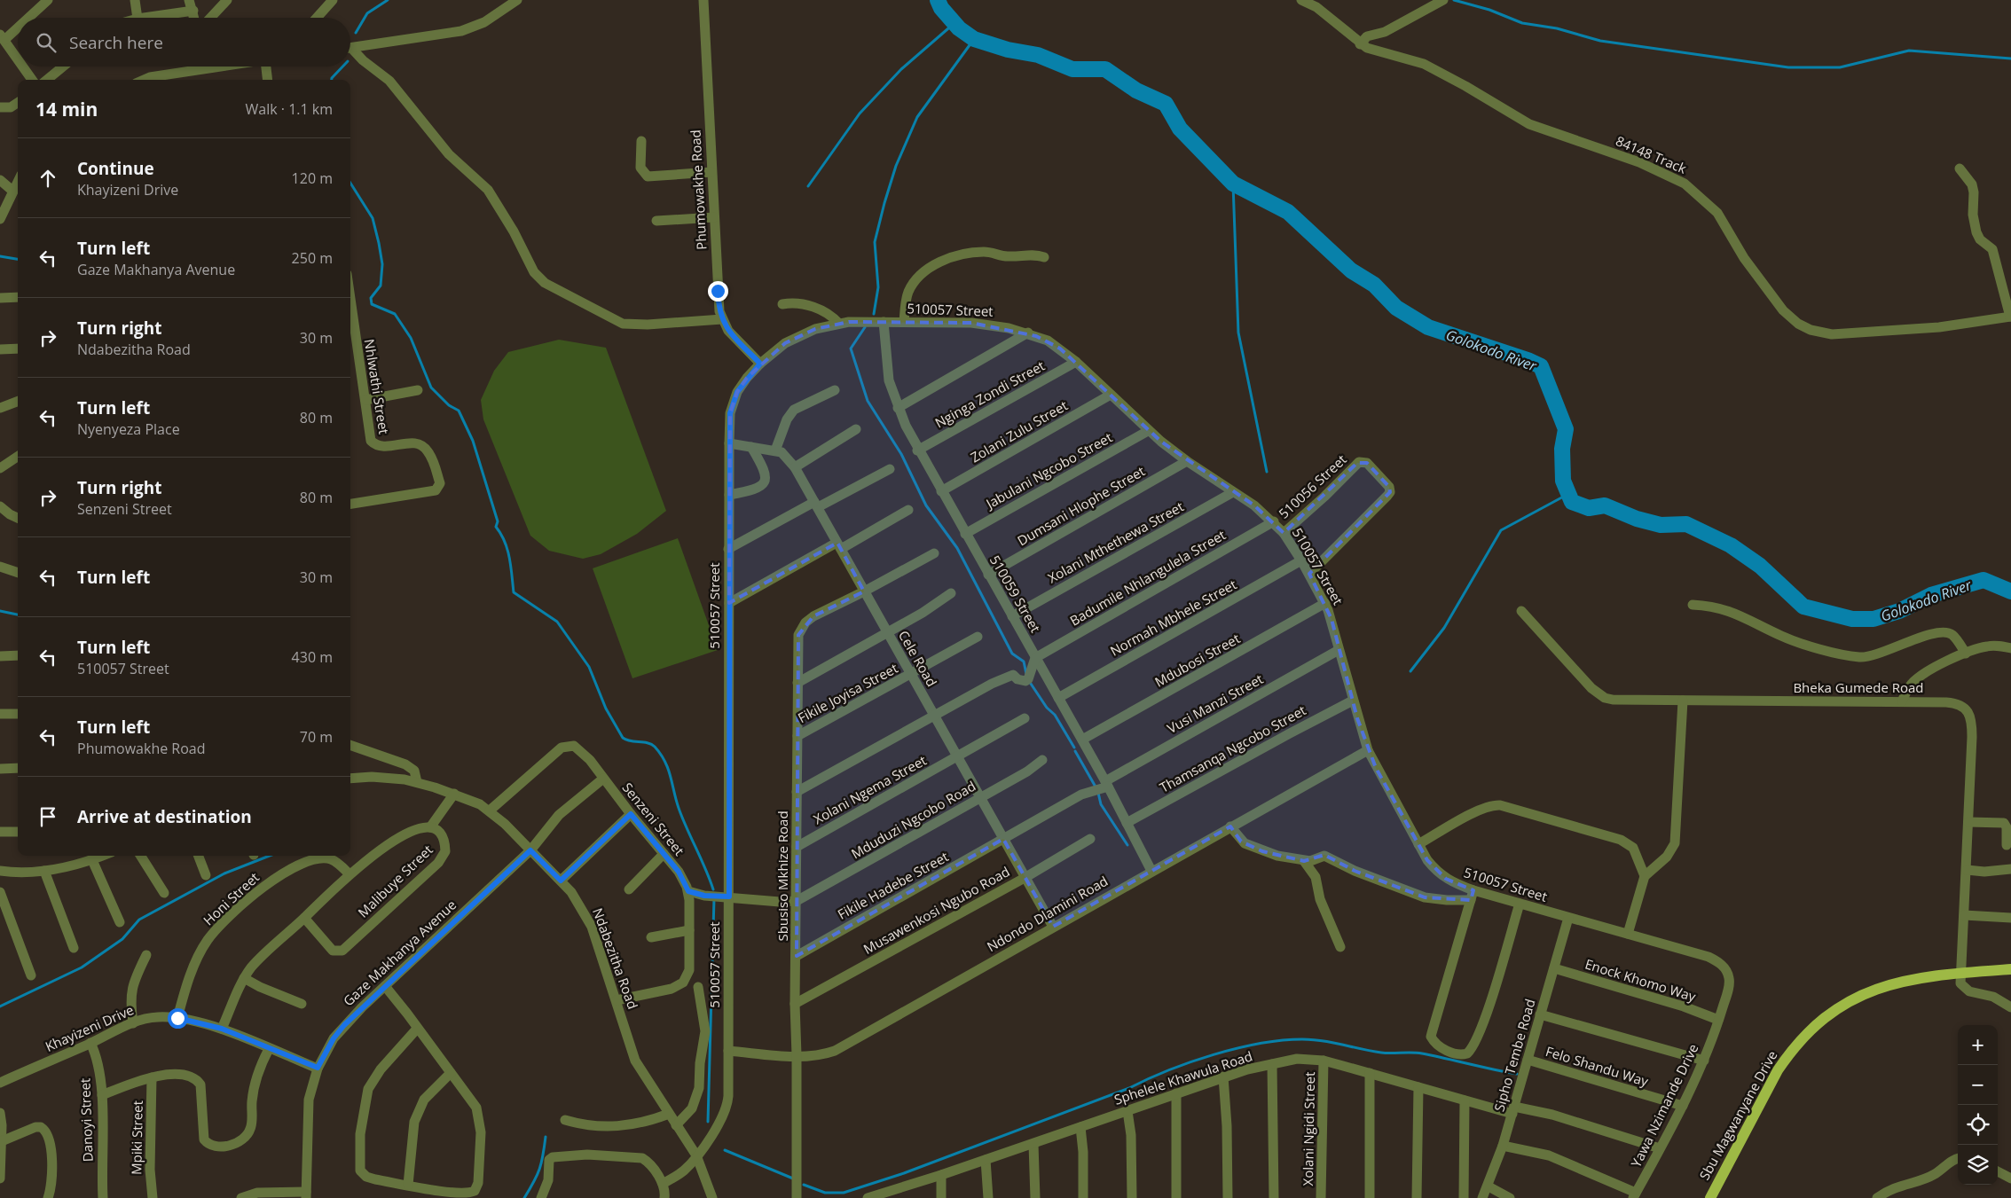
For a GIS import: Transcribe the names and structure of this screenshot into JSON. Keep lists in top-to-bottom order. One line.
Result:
{"streets":{"main road":["Sbu Magwanyane Drive"],"street":["84148 Track","Phumowakhe Road","510057 Street","Nhlwathi Street","Nginga Zondi Street","Zolani Zulu Street","Jabulani Ngcobo Street","510056 Street","Dumsani Hlophe Street","Xolani Mthethewa Street","Badumile Nhlangulela Street","510059 Street","Normah Mbhele Street","Cele Road","Mdubosi Street","Bheka Gumede Road","Fikile Joyisa Street","Vusi Manzi Street","Thamsanqa Ngcobo Street","Xolani Ngema Street","Senzeni Street","Mduduzi Ngcobo Road","Sbusiso Mkhize Road","Malibuye Street","Fikile Hadebe Street","Honi Street","Musawenkosi Ngubo Road","Ndondo Dlamini Road","Gaze Makhanya Avenue","Ndabezitha Road","Enock Khomo Way","Khayizeni Drive","Sipho Tembe Road","Felo Shandu Way","Sphelele Khawula Road","Yawa Nzimande Drive","Danoyi Street","Xolani Ngidi Street","Mpiki Street"]},"crossings":[["Phumowakhe Road","510057 Street"],["510057 Street","Nginga Zondi Street"],["510057 Street","Zolani Zulu Street"],["510057 Street","Jabulani Ngcobo Street"],["510057 Street","510056 Street"],["510057 Street","Dumsani Hlophe Street"],["510057 Street","Xolani Mthethewa Street"],["510057 Street","Badumile Nhlangulela Street"],["510057 Street","510059 Street"],["510057 Street","Normah Mbhele Street"],["510057 Street","Mdubosi Street"],["510057 Street","Vusi Manzi Street"],["510057 Street","Thamsanqa Ngcobo Street"],["510057 Street","Ndondo Dlamini Road"],["510057 Street","Ndabezitha Road"],["510057 Street","Sipho Tembe Road"],["510057 Street","Yawa Nzimande Drive"],["Nginga Zondi Street","510059 Street"],["Zolani Zulu Street","510059 Street"],["Jabulani Ngcobo Street","510059 Street"],["Dumsani Hlophe Street","510059 Street"],["Xolani Mthethewa Street","510059 Street"],["Badumile Nhlangulela Street","510059 Street"],["510059 Street","Normah Mbhele Street"],["510059 Street","Mdubosi Street"],["510059 Street","Vusi Manzi Street"],["510059 Street","Thamsanqa Ngcobo Street"],["510059 Street","Ndondo Dlamini Road"],["Cele Road","Fikile Joyisa Street"],["Cele Road","Xolani Ngema Street"],["Cele Road","Mduduzi Ngcobo Road"],["Cele Road","Sbusiso Mkhize Road"],["Cele Road","Fikile Hadebe Street"],["Cele Road","Musawenkosi Ngubo Road"],["Cele Road","Ndondo Dlamini Road"],["Bheka Gumede Road","Sbu Magwanyane Drive"],["Fikile Joyisa Street","Sbusiso Mkhize Road"],["Xolani Ngema Street","Sbusiso Mkhize Road"],["Senzeni Street","Gaze Makhanya Avenue"],["Senzeni Street","Ndabezitha Road"],["Mduduzi Ngcobo Road","Sbusiso Mkhize Road"],["Sbusiso Mkhize Road","Fikile Hadebe Street"],["Sbusiso Mkhize Road","Musawenkosi Ngubo Road"],["Sbusiso Mkhize Road","Ndondo Dlamini Road"],["Malibuye Street","Honi Street"],["Malibuye Street","Khayizeni Drive"],["Honi Street","Khayizeni Drive"],["Gaze Makhanya Avenue","Ndabezitha Road"],["Gaze Makhanya Avenue","Khayizeni Drive"],["Enock Khomo Way","Sipho Tembe Road"],["Enock Khomo Way","Yawa Nzimande Drive"],["Khayizeni Drive","Danoyi Street"],["Sipho Tembe Road","Felo Shandu Way"],["Sipho Tembe Road","Sphelele Khawula Road"],["Felo Shandu Way","Yawa Nzimande Drive"],["Sphelele Khawula Road","Yawa Nzimande Drive"],["Sphelele Khawula Road","Xolani Ngidi Street"]],"water":["Golokodo River"],"page":{"search":"Search here","heading":["14 min","Walk · 1.1 km"],"list":[["Continue","Khayizeni Drive","120 m"],["Turn left","Gaze Makhanya Avenue","250 m"],["Turn right","Ndabezitha Road","30 m"],["Turn left","Nyenyeza Place","80 m"],["Turn right","Senzeni Street","80 m"],["Turn left","30 m"],["Turn left","510057 Street","430 m"],["Turn left","Phumowakhe Road","70 m"],"Arrive at destination"],"map_buttons":["+","−"]}}
